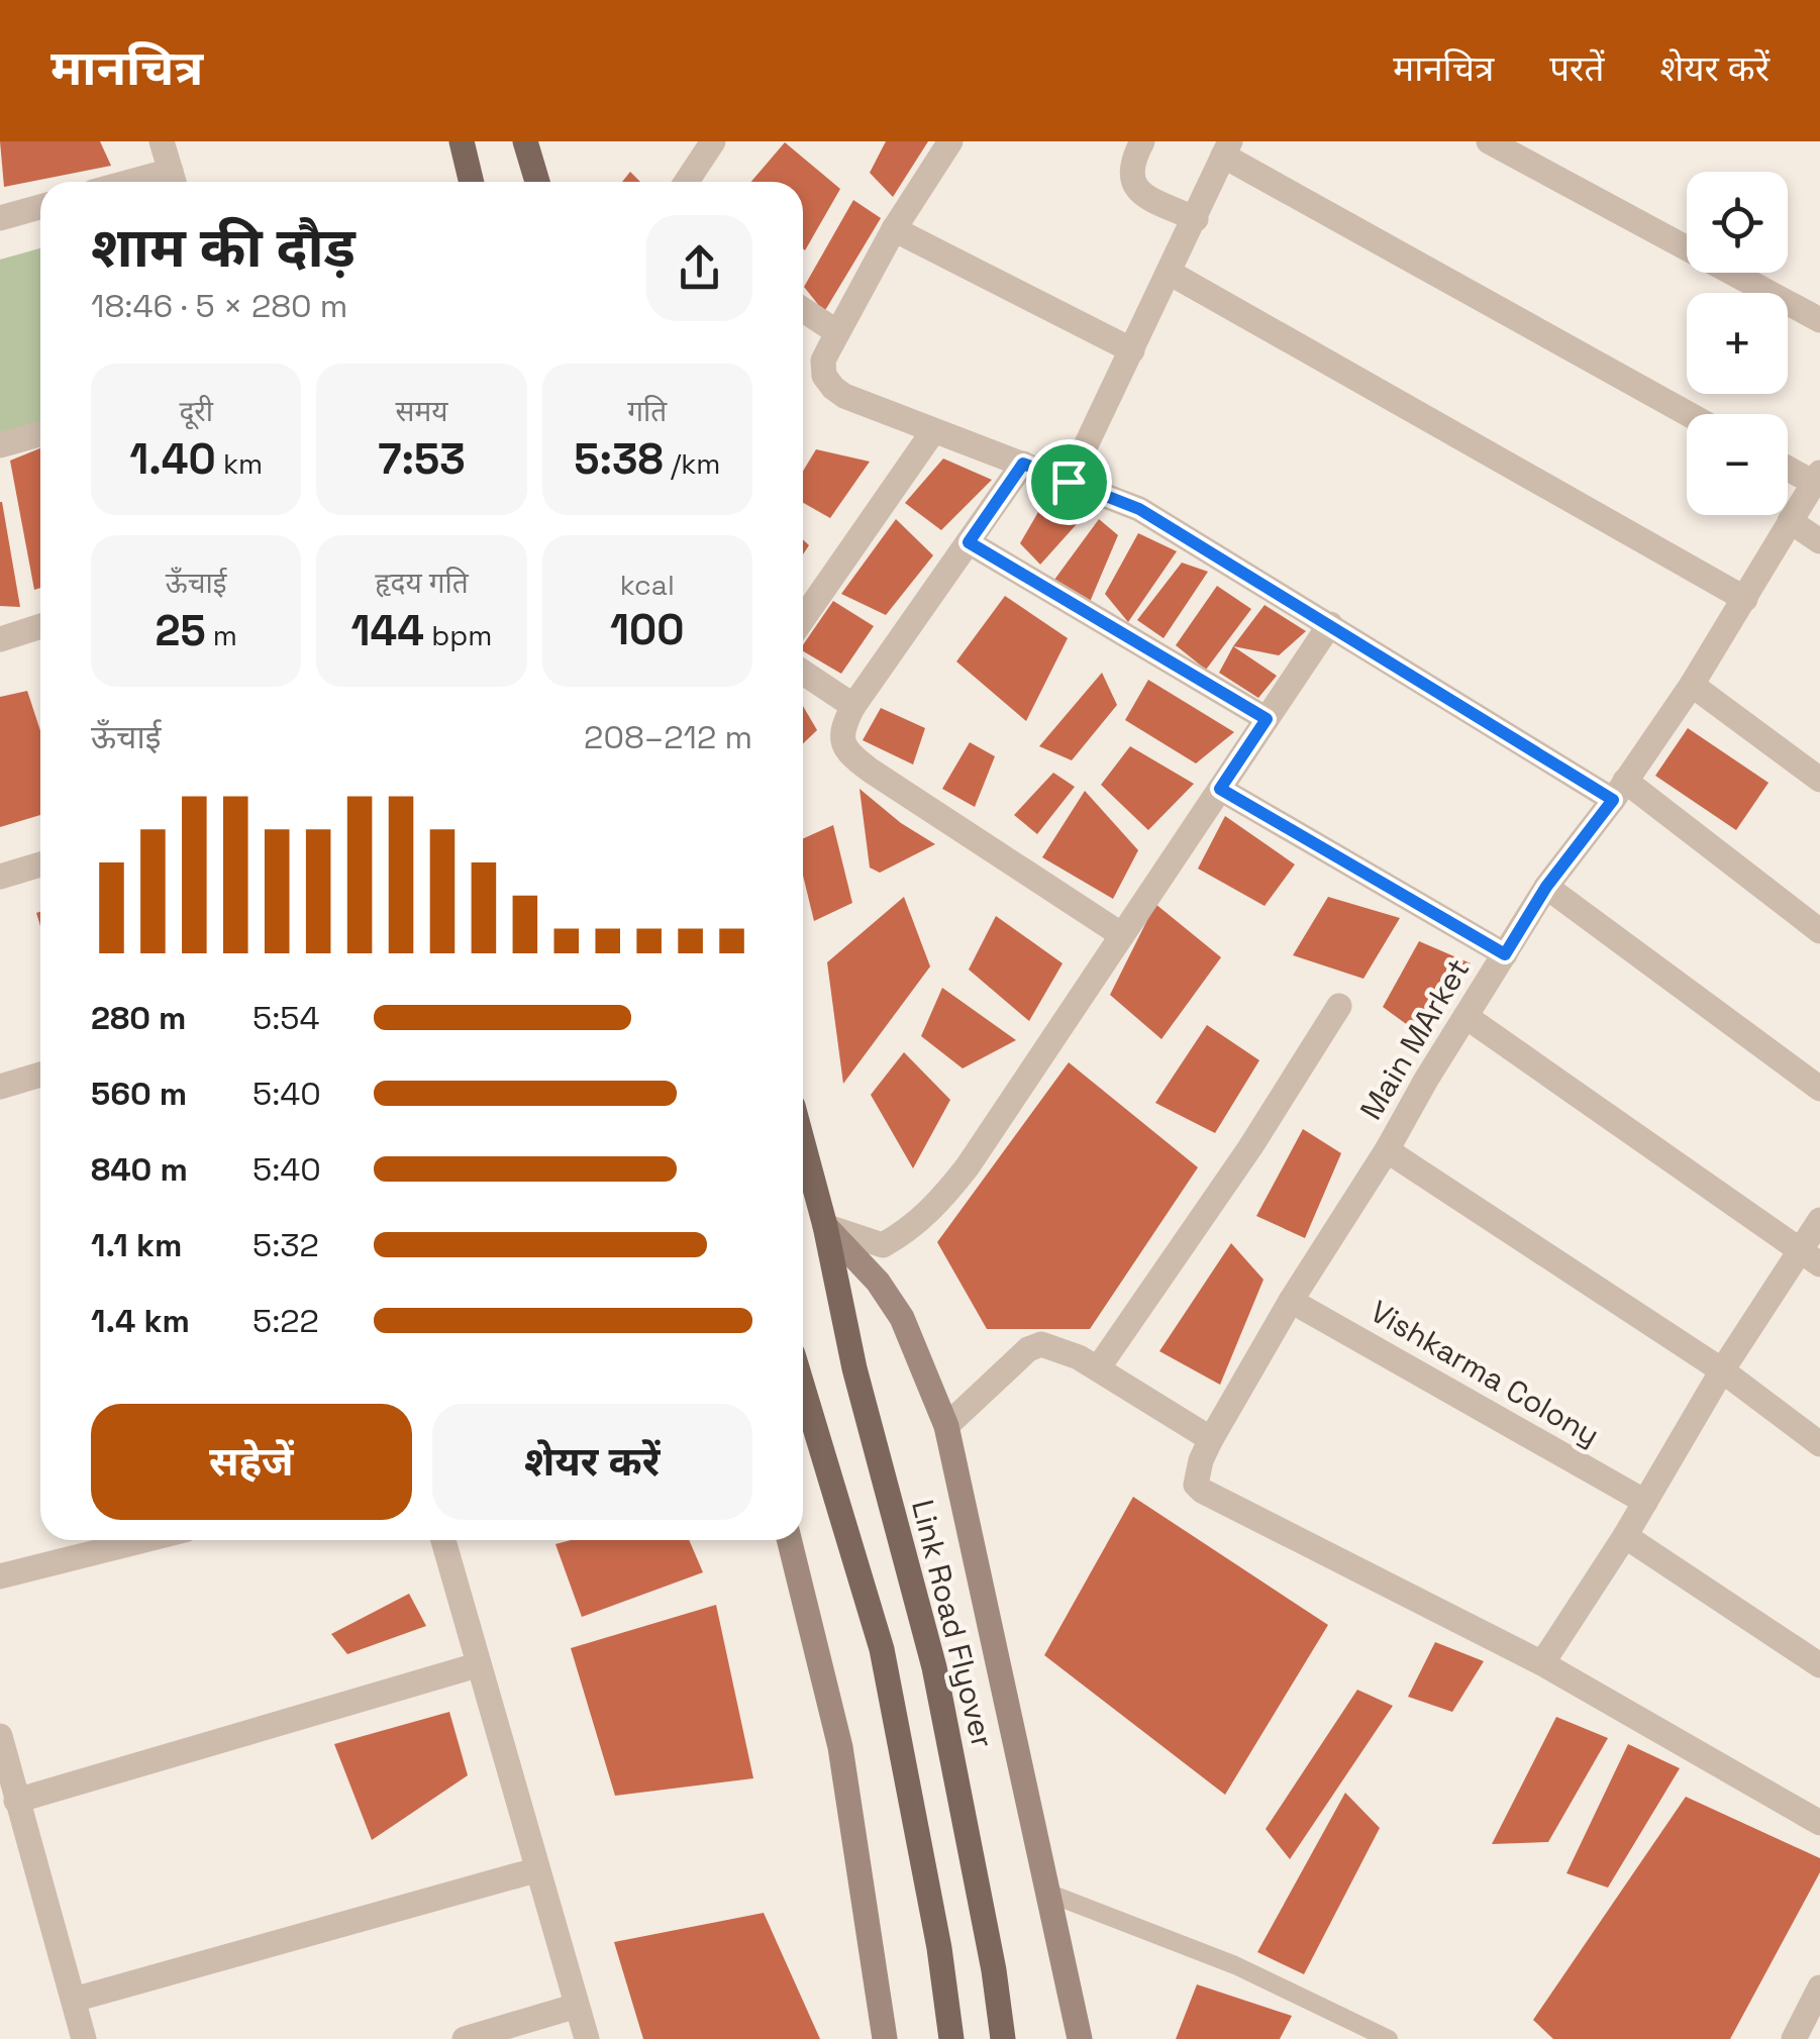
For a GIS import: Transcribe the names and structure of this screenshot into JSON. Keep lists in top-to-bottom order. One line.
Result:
{"streets":{"main road":["Link Road Flyover"],"street":["Main MArket","Vishkarma Colony"]},"crossings":[["Main MArket","Vishkarma Colony"]],"page":{"header":"मानचित्र","nav":["मानचित्र","परतें","शेयर करें"],"map_buttons":["+","−"],"heading":["शाम की दौड़","18:46 · 5 × 280 m"],"stats":[["दूरी","1.40 km"],["समय","7:53"],["गति","5:38 /km"],["ऊँचाई","25 m"],["हृदय गति","144 bpm"],["kcal","100"]],"chart":["ऊँचाई","208–212 m"],"list":[{"name":"280 m","note":"5:54"},{"name":"560 m","note":"5:40"},{"name":"840 m","note":"5:40"},{"name":"1.1 km","note":"5:32"},{"name":"1.4 km","note":"5:22"}],"buttons":["सहेजें","शेयर करें"]}}
